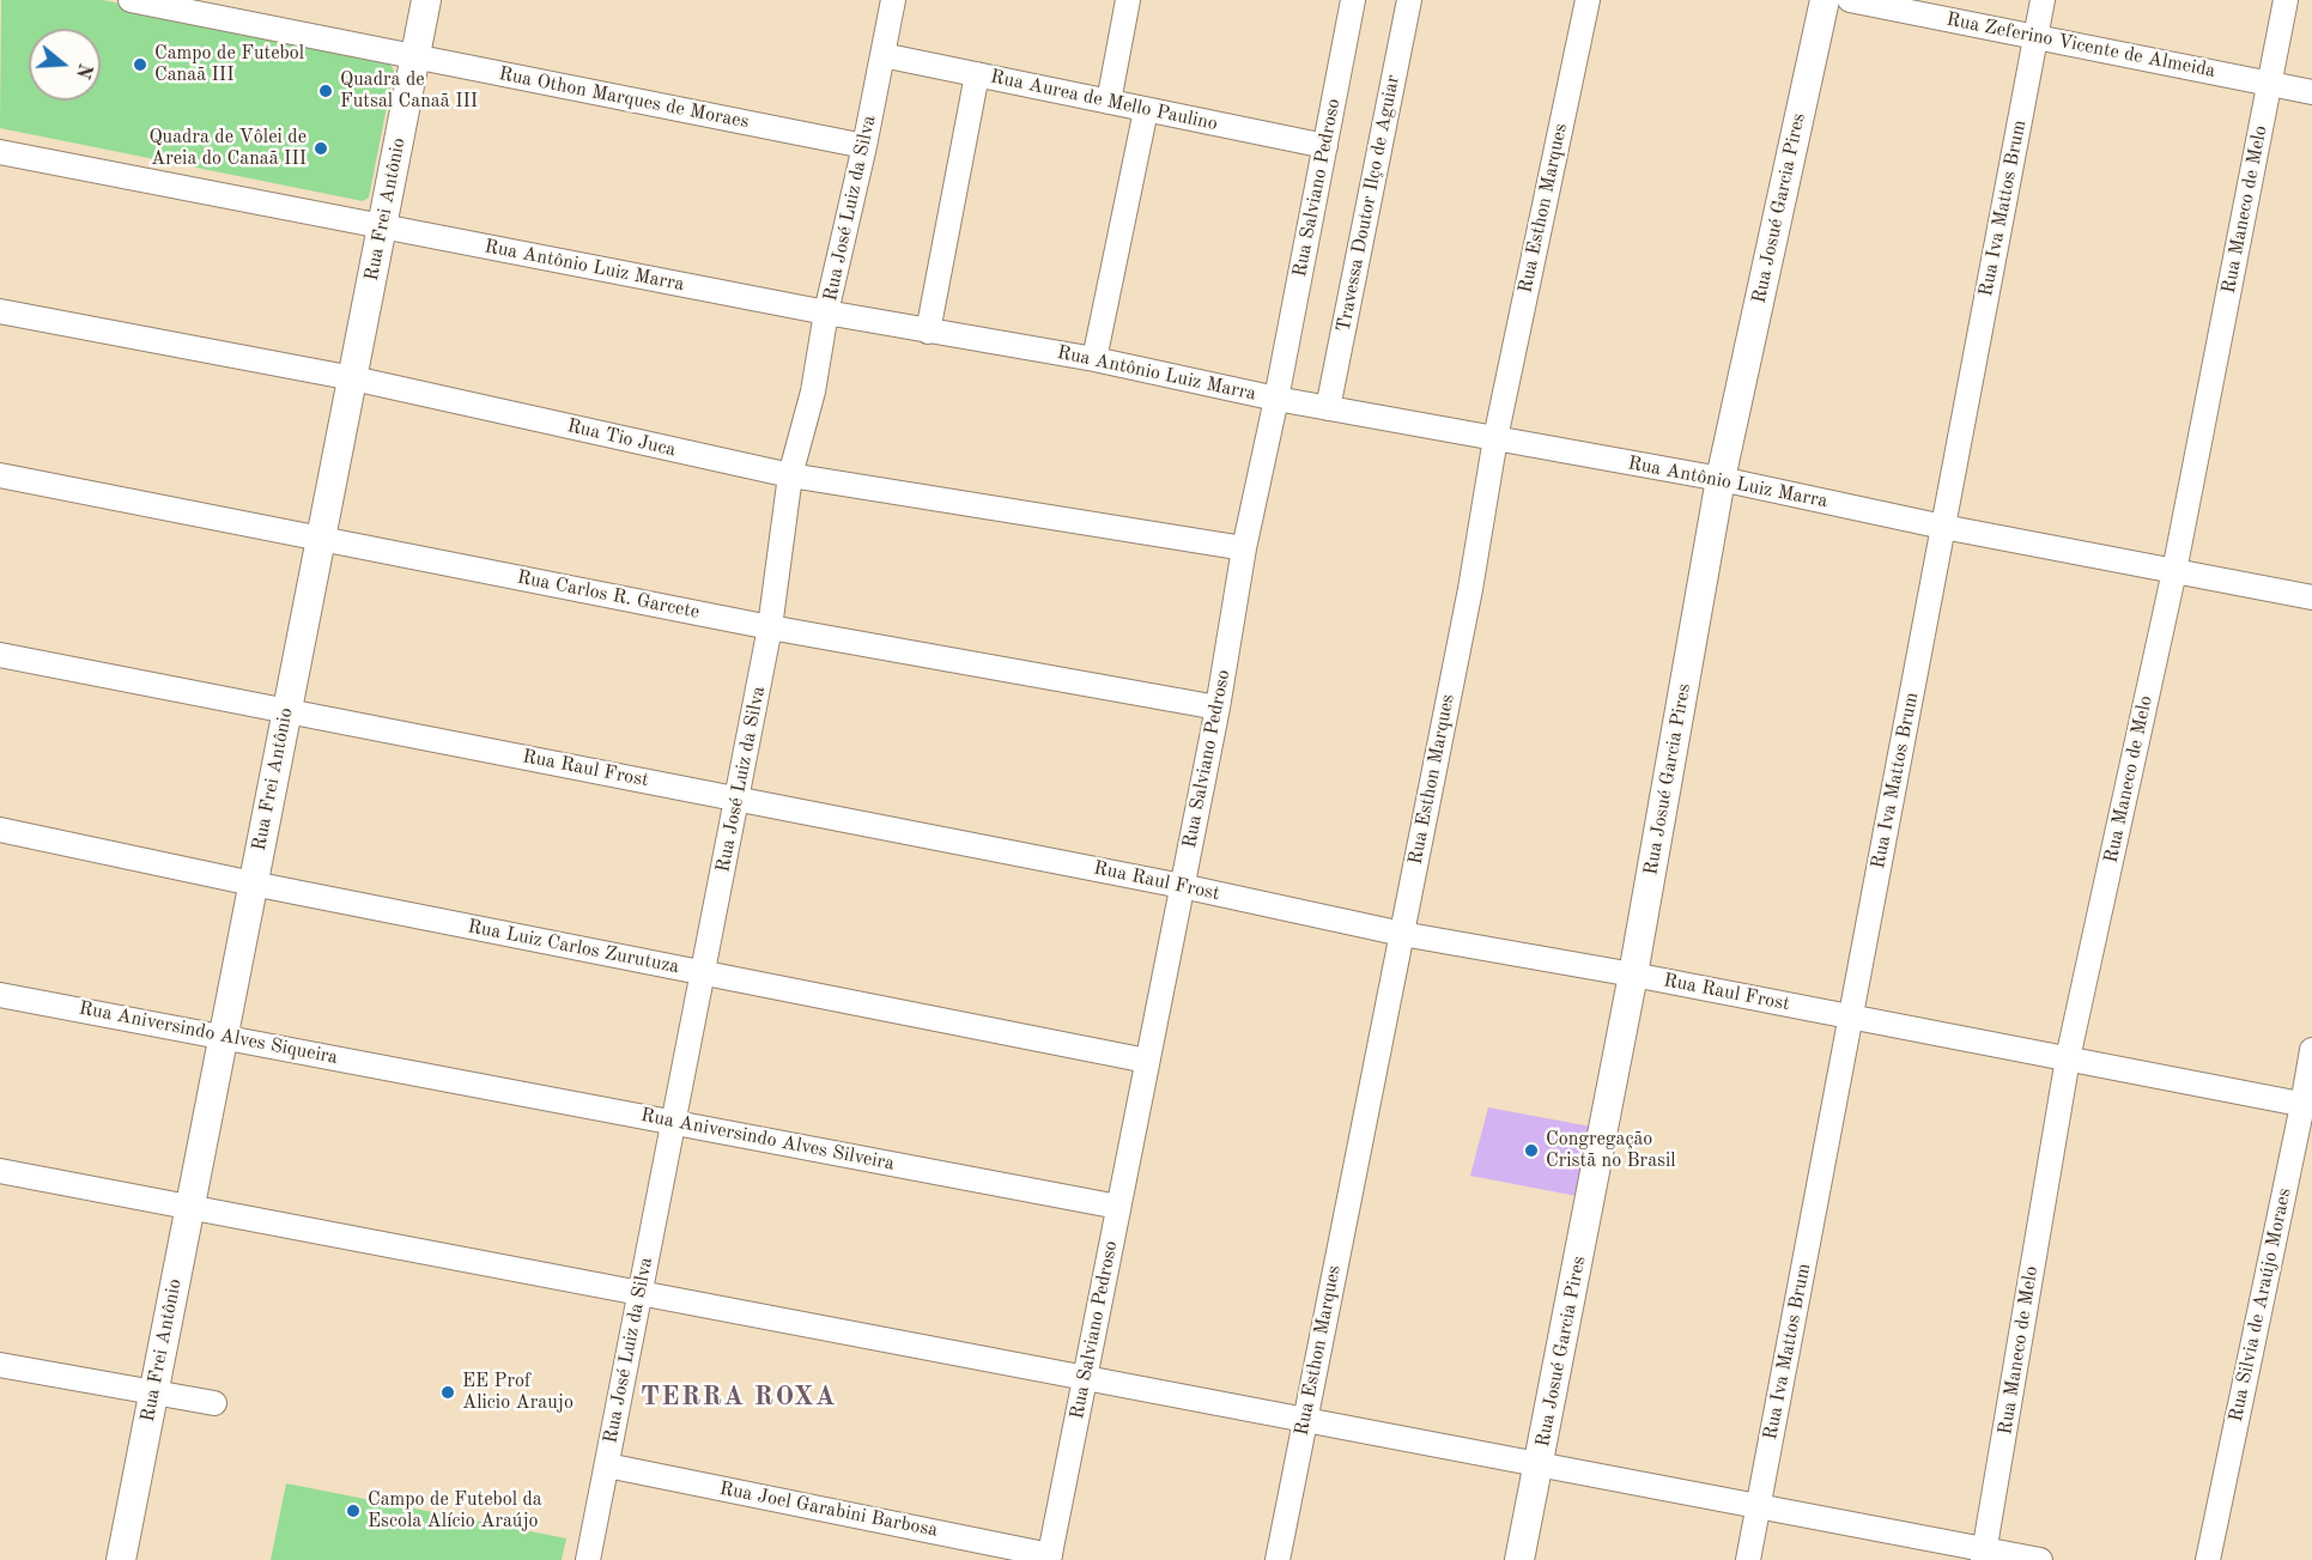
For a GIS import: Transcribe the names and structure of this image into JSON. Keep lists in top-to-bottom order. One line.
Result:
{"streets":{"street":["Rua Zeferino Vicente de Almeida","Rua Othon Marques de Moraes","Rua Aurea de Mello Paulino","Rua Salviano Pedroso","Travessa Doutor Ilço de Aguiar","Rua José Luiz da Silva","Rua Esthon Marques","Rua Josué Garcia Pires","Rua Iva Mattos Brum","Rua Frei Antônio","Rua Maneco de Melo","Rua Antônio Luiz Marra","Rua Tio Juca","Rua Carlos R. Garcete","Rua Raul Frost","Rua Luiz Carlos Zurutuza","Rua Aniversindo Alves Siqueira","Rua Aniversindo Alves Silveira","Rua Silvia de Araújo Moraes","Rua Joel Garabini Barbosa"]},"crossings":[["Rua Zeferino Vicente de Almeida","Rua Iva Mattos Brum"],["Rua Zeferino Vicente de Almeida","Rua Maneco de Melo"],["Rua Othon Marques de Moraes","Rua José Luiz da Silva"],["Rua Othon Marques de Moraes","Rua Frei Antônio"],["Rua Aurea de Mello Paulino","Rua Salviano Pedroso"],["Rua Aurea de Mello Paulino","Rua José Luiz da Silva"],["Rua Salviano Pedroso","Rua Antônio Luiz Marra"],["Rua Salviano Pedroso","Rua Tio Juca"],["Rua Salviano Pedroso","Rua Carlos R. Garcete"],["Rua Salviano Pedroso","Rua Raul Frost"],["Rua Salviano Pedroso","Rua Luiz Carlos Zurutuza"],["Rua Salviano Pedroso","Rua Aniversindo Alves Silveira"],["Rua Salviano Pedroso","Rua Joel Garabini Barbosa"],["Travessa Doutor Ilço de Aguiar","Rua Antônio Luiz Marra"],["Rua José Luiz da Silva","Rua Antônio Luiz Marra"],["Rua José Luiz da Silva","Rua Tio Juca"],["Rua José Luiz da Silva","Rua Carlos R. Garcete"],["Rua José Luiz da Silva","Rua Raul Frost"],["Rua José Luiz da Silva","Rua Luiz Carlos Zurutuza"],["Rua José Luiz da Silva","Rua Aniversindo Alves Silveira"],["Rua José Luiz da Silva","Rua Joel Garabini Barbosa"],["Rua Esthon Marques","Rua Antônio Luiz Marra"],["Rua Esthon Marques","Rua Raul Frost"],["Rua Josué Garcia Pires","Rua Antônio Luiz Marra"],["Rua Josué Garcia Pires","Rua Raul Frost"],["Rua Iva Mattos Brum","Rua Antônio Luiz Marra"],["Rua Iva Mattos Brum","Rua Raul Frost"],["Rua Frei Antônio","Rua Antônio Luiz Marra"],["Rua Frei Antônio","Rua Tio Juca"],["Rua Frei Antônio","Rua Carlos R. Garcete"],["Rua Frei Antônio","Rua Raul Frost"],["Rua Frei Antônio","Rua Luiz Carlos Zurutuza"],["Rua Frei Antônio","Rua Aniversindo Alves Siqueira"],["Rua Maneco de Melo","Rua Antônio Luiz Marra"],["Rua Maneco de Melo","Rua Raul Frost"],["Rua Raul Frost","Rua Silvia de Araújo Moraes"],["Rua Aniversindo Alves Siqueira","Rua Aniversindo Alves Silveira"]],"districts":["TERRA ROXA"],"places":["Campo de Futebol Canaã III","Quadra de Futsal Canaã III","Quadra de Vôlei de Areia do Canaã III","Congregação Cristã no Brasil","EE Prof Alicio Araujo","Campo de Futebol da Escola Alício Araújo"],"north":"right"}
